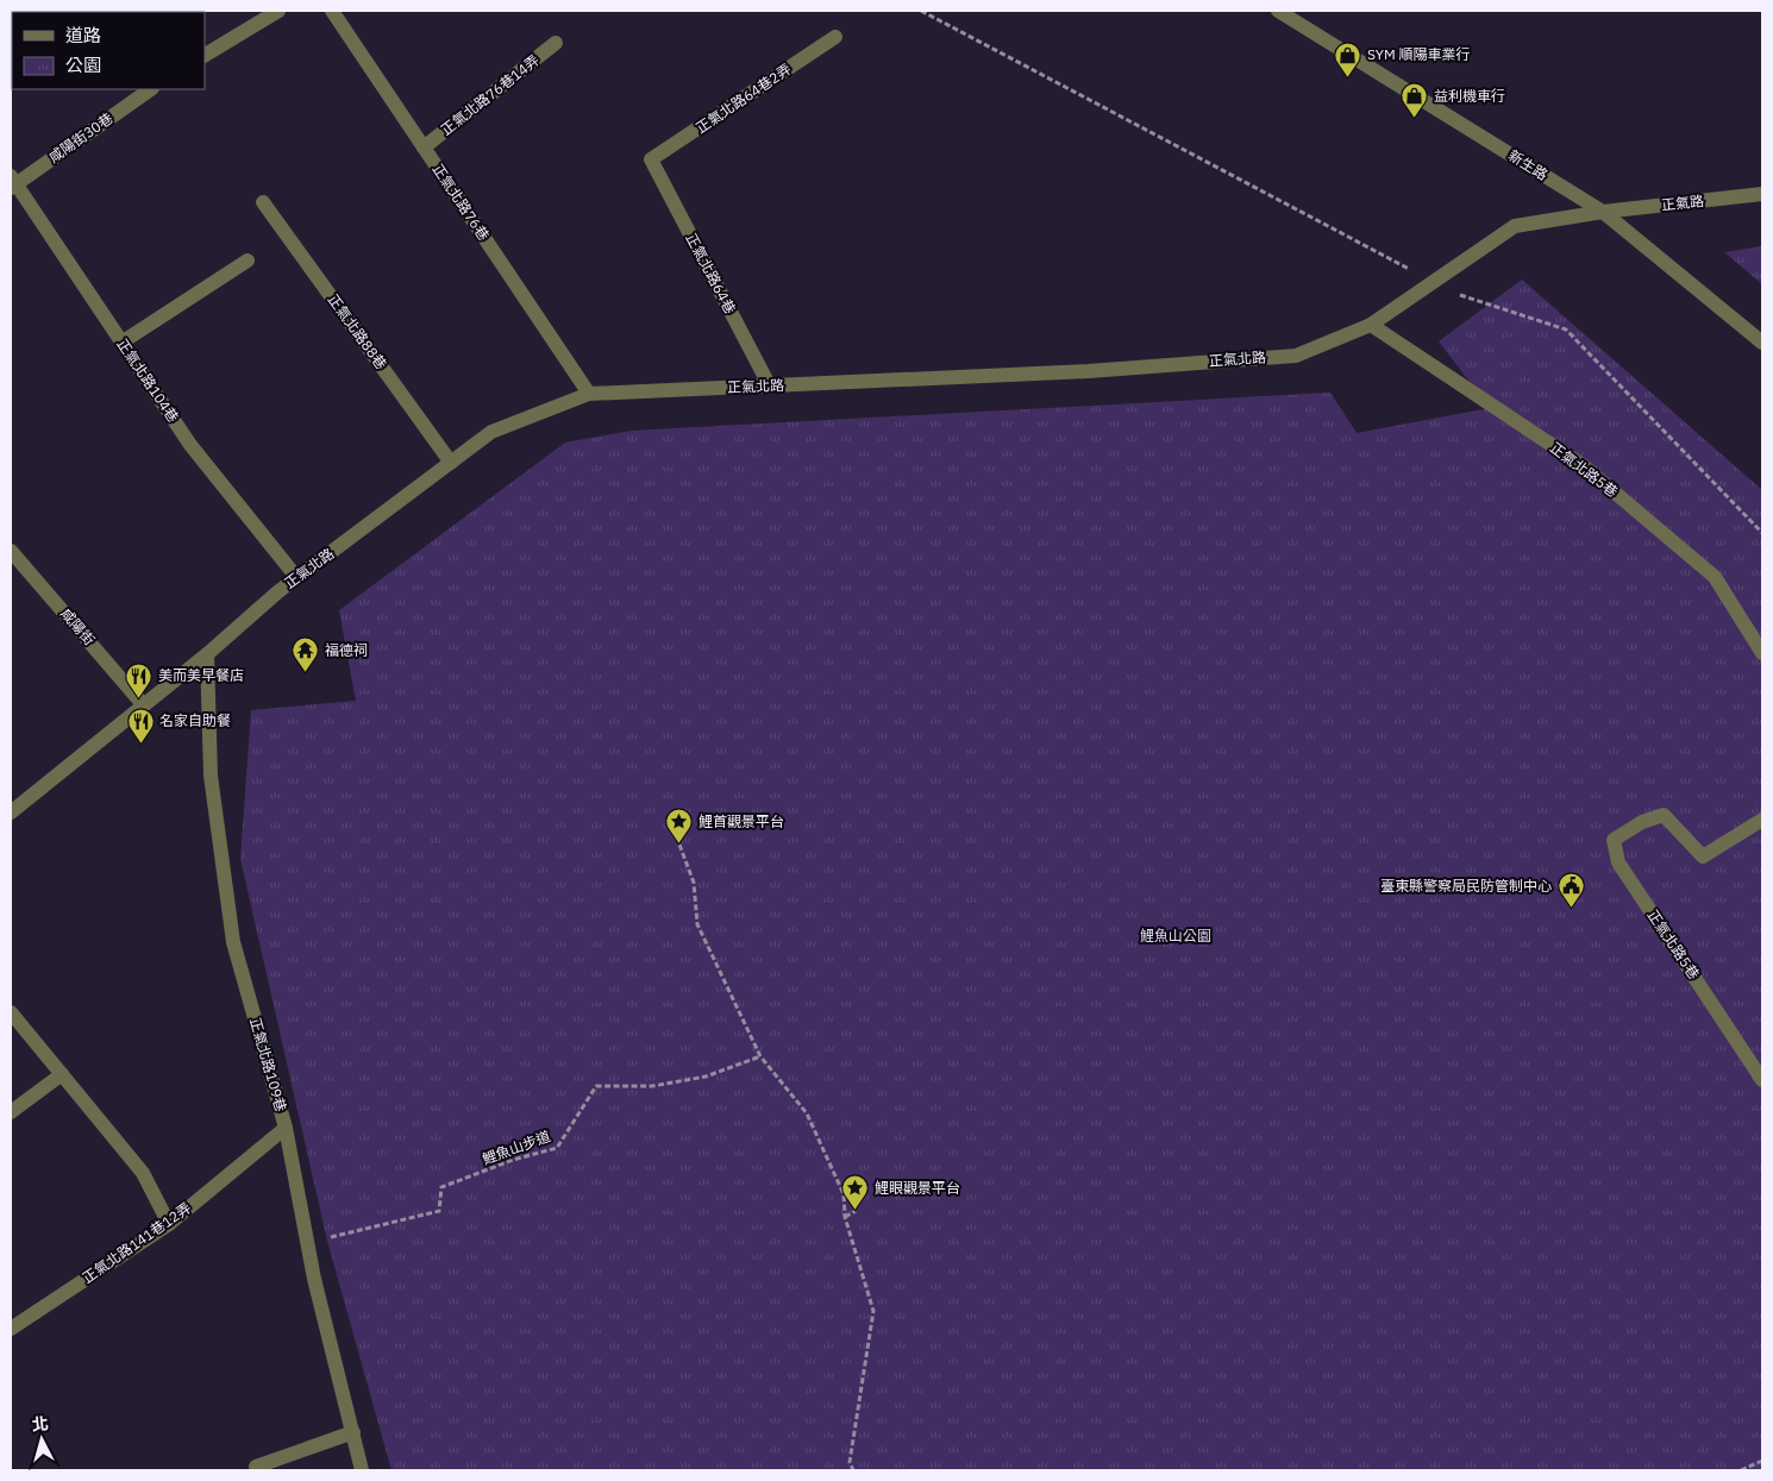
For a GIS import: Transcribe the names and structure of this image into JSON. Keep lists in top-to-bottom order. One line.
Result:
{"streets":{"street":["正氣北路76巷14弄","正氣北路64巷2弄","咸陽街30巷","新生路","正氣北路76巷","正氣路","正氣北路64巷","正氣北路88巷","正氣北路","正氣北路104巷","正氣北路5巷","咸陽街","正氣北路109巷","正氣北路141巷12弄"],"path":["鯉魚山步道"]},"crossings":[["正氣北路76巷14弄","正氣北路76巷"],["正氣北路64巷2弄","正氣北路64巷"],["咸陽街30巷","正氣北路104巷"],["新生路","正氣路"],["新生路","正氣北路"],["正氣北路76巷","正氣北路"],["正氣路","正氣北路"],["正氣北路64巷","正氣北路"],["正氣北路88巷","正氣北路"],["正氣北路","正氣北路104巷"],["正氣北路","正氣北路5巷"],["正氣北路","咸陽街"],["正氣北路","正氣北路109巷"],["正氣北路109巷","鯉魚山步道"],["正氣北路109巷","正氣北路141巷12弄"]],"parks":["鯉魚山公園"],"places":{"shop":["SYM 順陽車業行","益利機車行"],"temple":["福德祠"],"restaurant":["美而美早餐店","名家自助餐"],"place":["鯉首觀景平台","鯉眼觀景平台"],"public building":["臺東縣警察局民防管制中心"]},"legend":["道路","公園"],"north":"top"}
